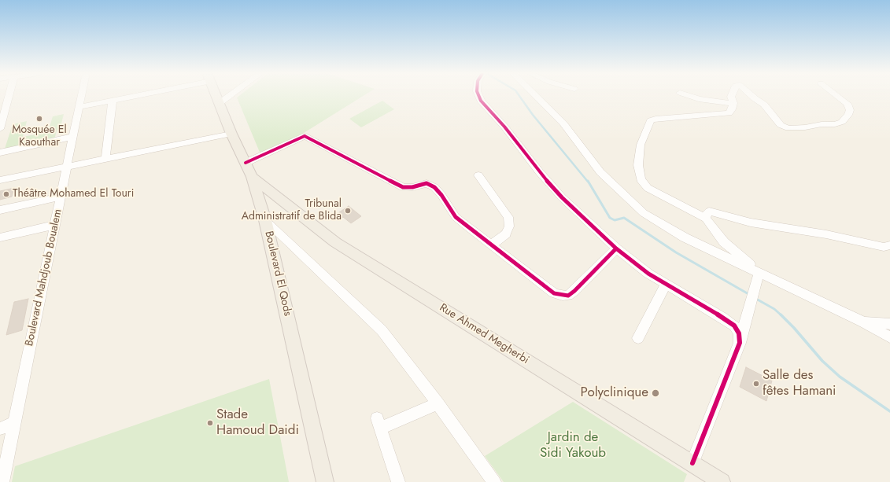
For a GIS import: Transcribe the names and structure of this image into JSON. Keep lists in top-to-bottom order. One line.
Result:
{"streets":{"main road":["Boulevard El Qods","Rue Ahmed Megherbi"],"street":["Boulevard Mahdjoub Boualem"]},"crossings":[["Boulevard El Qods","Rue Ahmed Megherbi"]],"parks":["Jardin de Sidi Yakoub"],"places":["Mosquée El Kaouthar","Théâtre Mohamed El Touri","Tribunal Administratif de Blida","Salle des fêtes Hamani","Polyclinique","Stade Hamoud Daidi"]}
